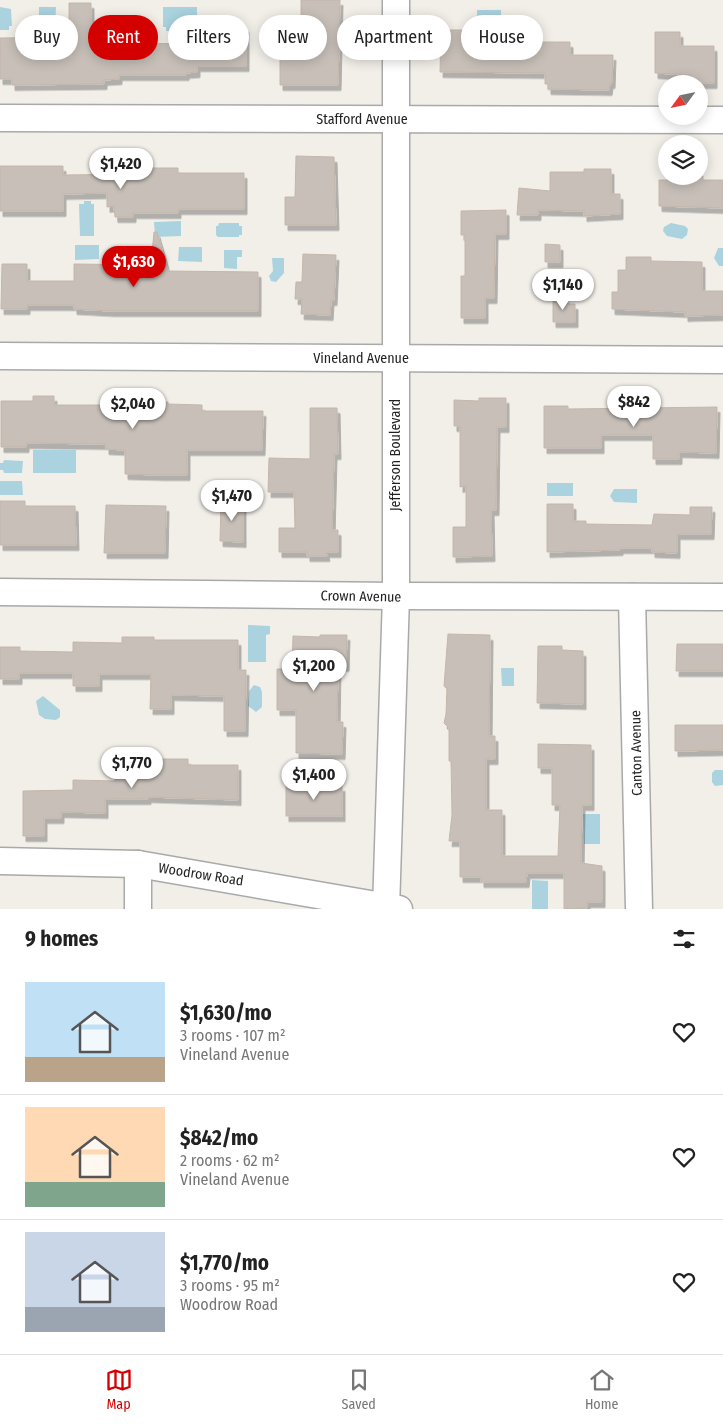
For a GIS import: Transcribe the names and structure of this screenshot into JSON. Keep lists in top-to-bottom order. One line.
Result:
{"streets":{"street":["Stafford Avenue","Vineland Avenue","Jefferson Boulevard","Crown Avenue","Canton Avenue","Woodrow Road"]},"crossings":[["Stafford Avenue","Jefferson Boulevard"],["Vineland Avenue","Jefferson Boulevard"],["Jefferson Boulevard","Crown Avenue"],["Jefferson Boulevard","Woodrow Road"],["Crown Avenue","Canton Avenue"]],"north":"bottom left","page":{"chip":["Buy","Rent","Filters","New","Apartment","House"],"price":["$1,420","$1,630","$1,140","$842","$2,040","$1,470","$1,200","$1,770","$1,400"],"heading":"9 homes","list":[{"name":"$1,630/mo","note":"3 rooms · 107 m² · Vineland Avenue"},{"name":"$842/mo","note":"2 rooms · 62 m² · Vineland Avenue"},{"name":"$1,770/mo","note":"3 rooms · 95 m² · Woodrow Road"}],"tabs":["Map","Saved","Home"]}}
